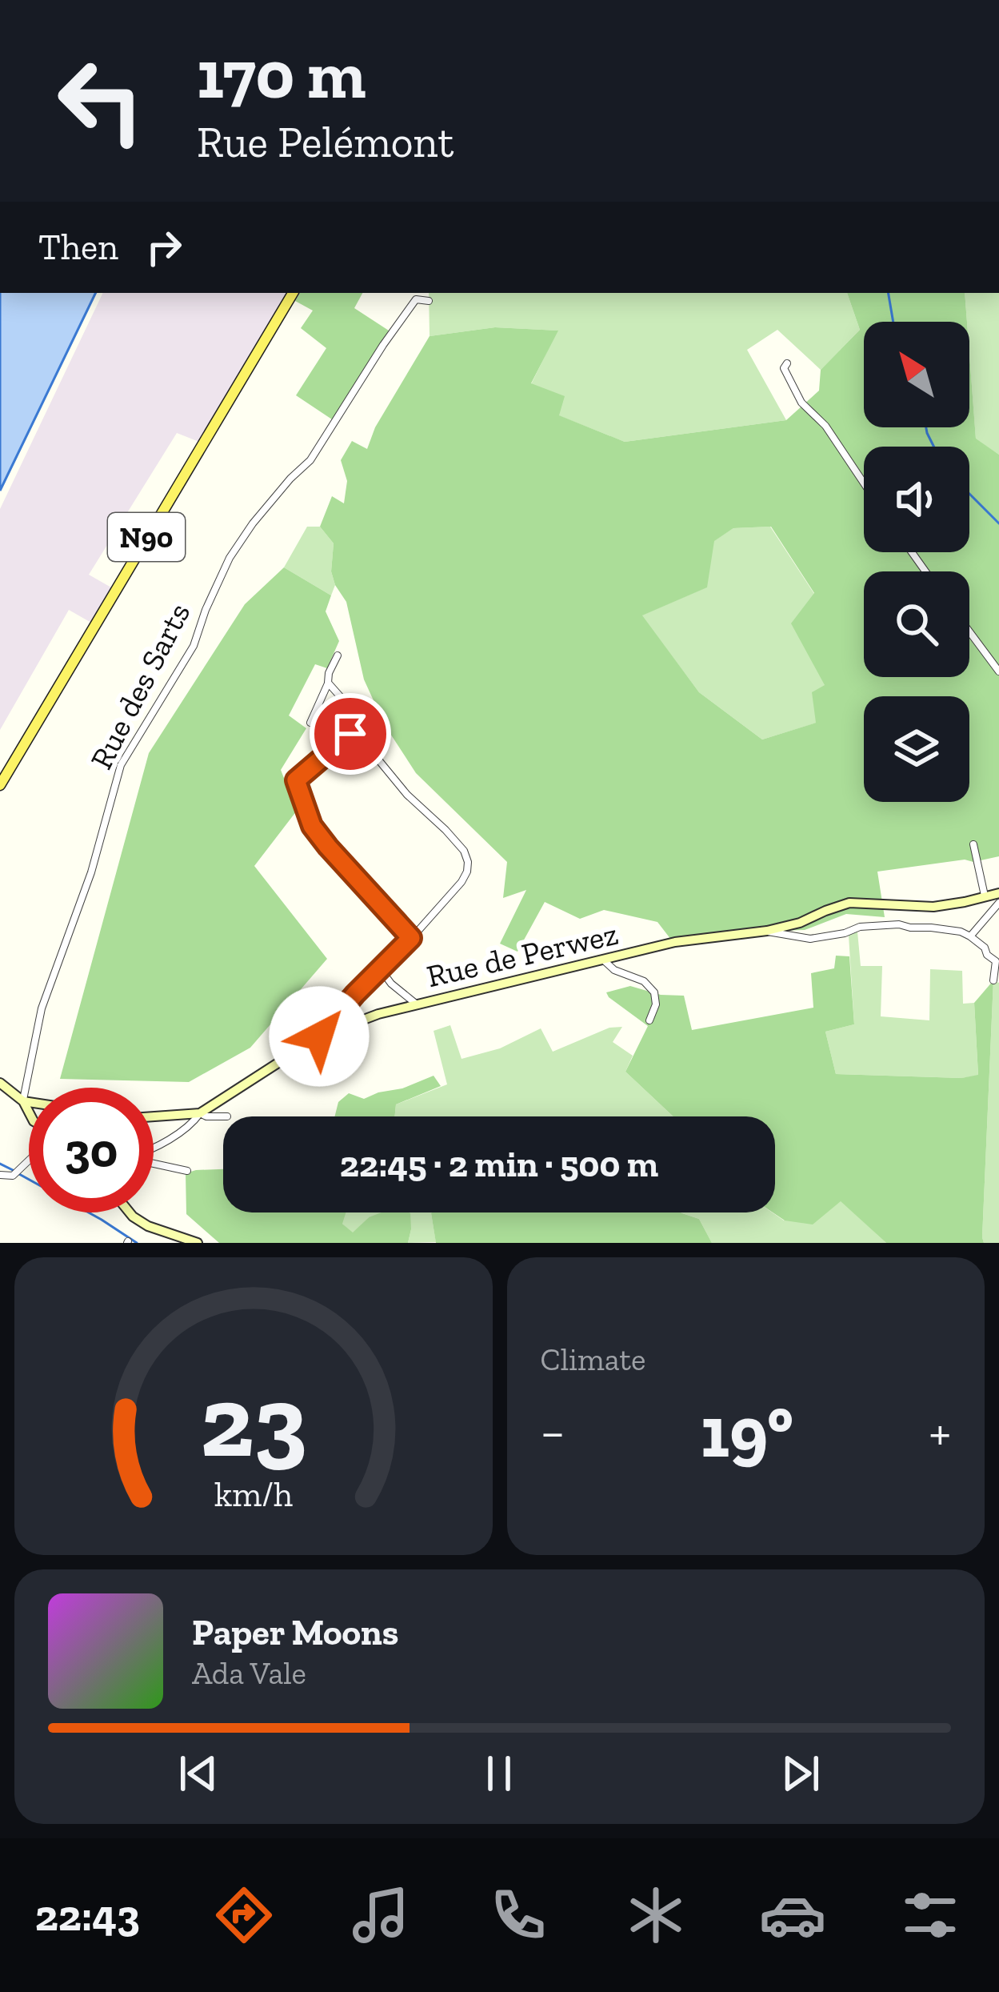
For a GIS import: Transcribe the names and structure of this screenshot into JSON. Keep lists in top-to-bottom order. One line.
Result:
{"streets":{"main road":["N90"],"street":["Rue des Sarts","Rue de Perwez"]},"north":"top left","page":{"turn":["170 m","Rue Pelémont"],"then":"Then","limit":"30","trip":"22:45 · 2 min · 500 m","tile":"Climate","heat":["−","19°","+"],"song":["Paper Moons","Ada Vale"],"tabs":"22:43","gauge":["23","km/h"]}}
